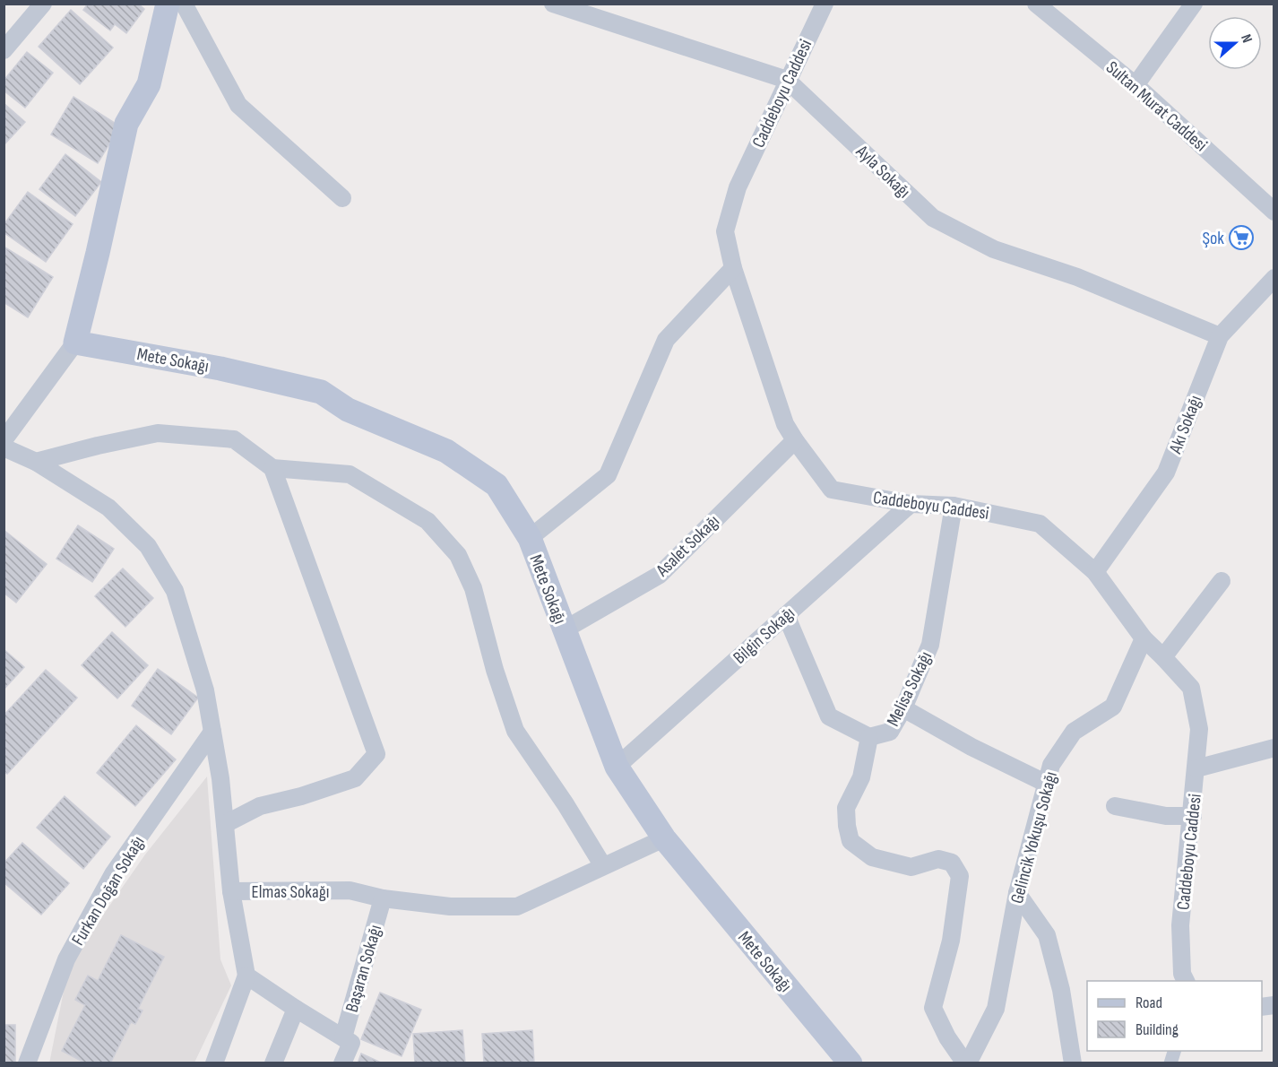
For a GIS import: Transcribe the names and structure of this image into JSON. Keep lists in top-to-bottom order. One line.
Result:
{"streets":{"main road":["Mete Sokağı"],"street":["Caddeboyu Caddesi","Sultan Murat Caddesi","Ayla Sokağı","Akı Sokağı","Asalet Sokağı","Bilgin Sokağı","Melisa Sokağı","Gelincik Yokuşu Sokağı","Furkan Doğan Sokağı","Elmas Sokağı","Başaran Sokağı"]},"crossings":[["Caddeboyu Caddesi","Ayla Sokağı"],["Caddeboyu Caddesi","Akı Sokağı"],["Caddeboyu Caddesi","Asalet Sokağı"],["Caddeboyu Caddesi","Bilgin Sokağı"],["Caddeboyu Caddesi","Melisa Sokağı"],["Caddeboyu Caddesi","Gelincik Yokuşu Sokağı"],["Ayla Sokağı","Akı Sokağı"],["Mete Sokağı","Asalet Sokağı"],["Mete Sokağı","Bilgin Sokağı"],["Mete Sokağı","Elmas Sokağı"],["Bilgin Sokağı","Melisa Sokağı"],["Elmas Sokağı","Başaran Sokağı"]],"places":{"supermarket":["Şok"]},"legend":["Road","Building"],"north":"right"}
